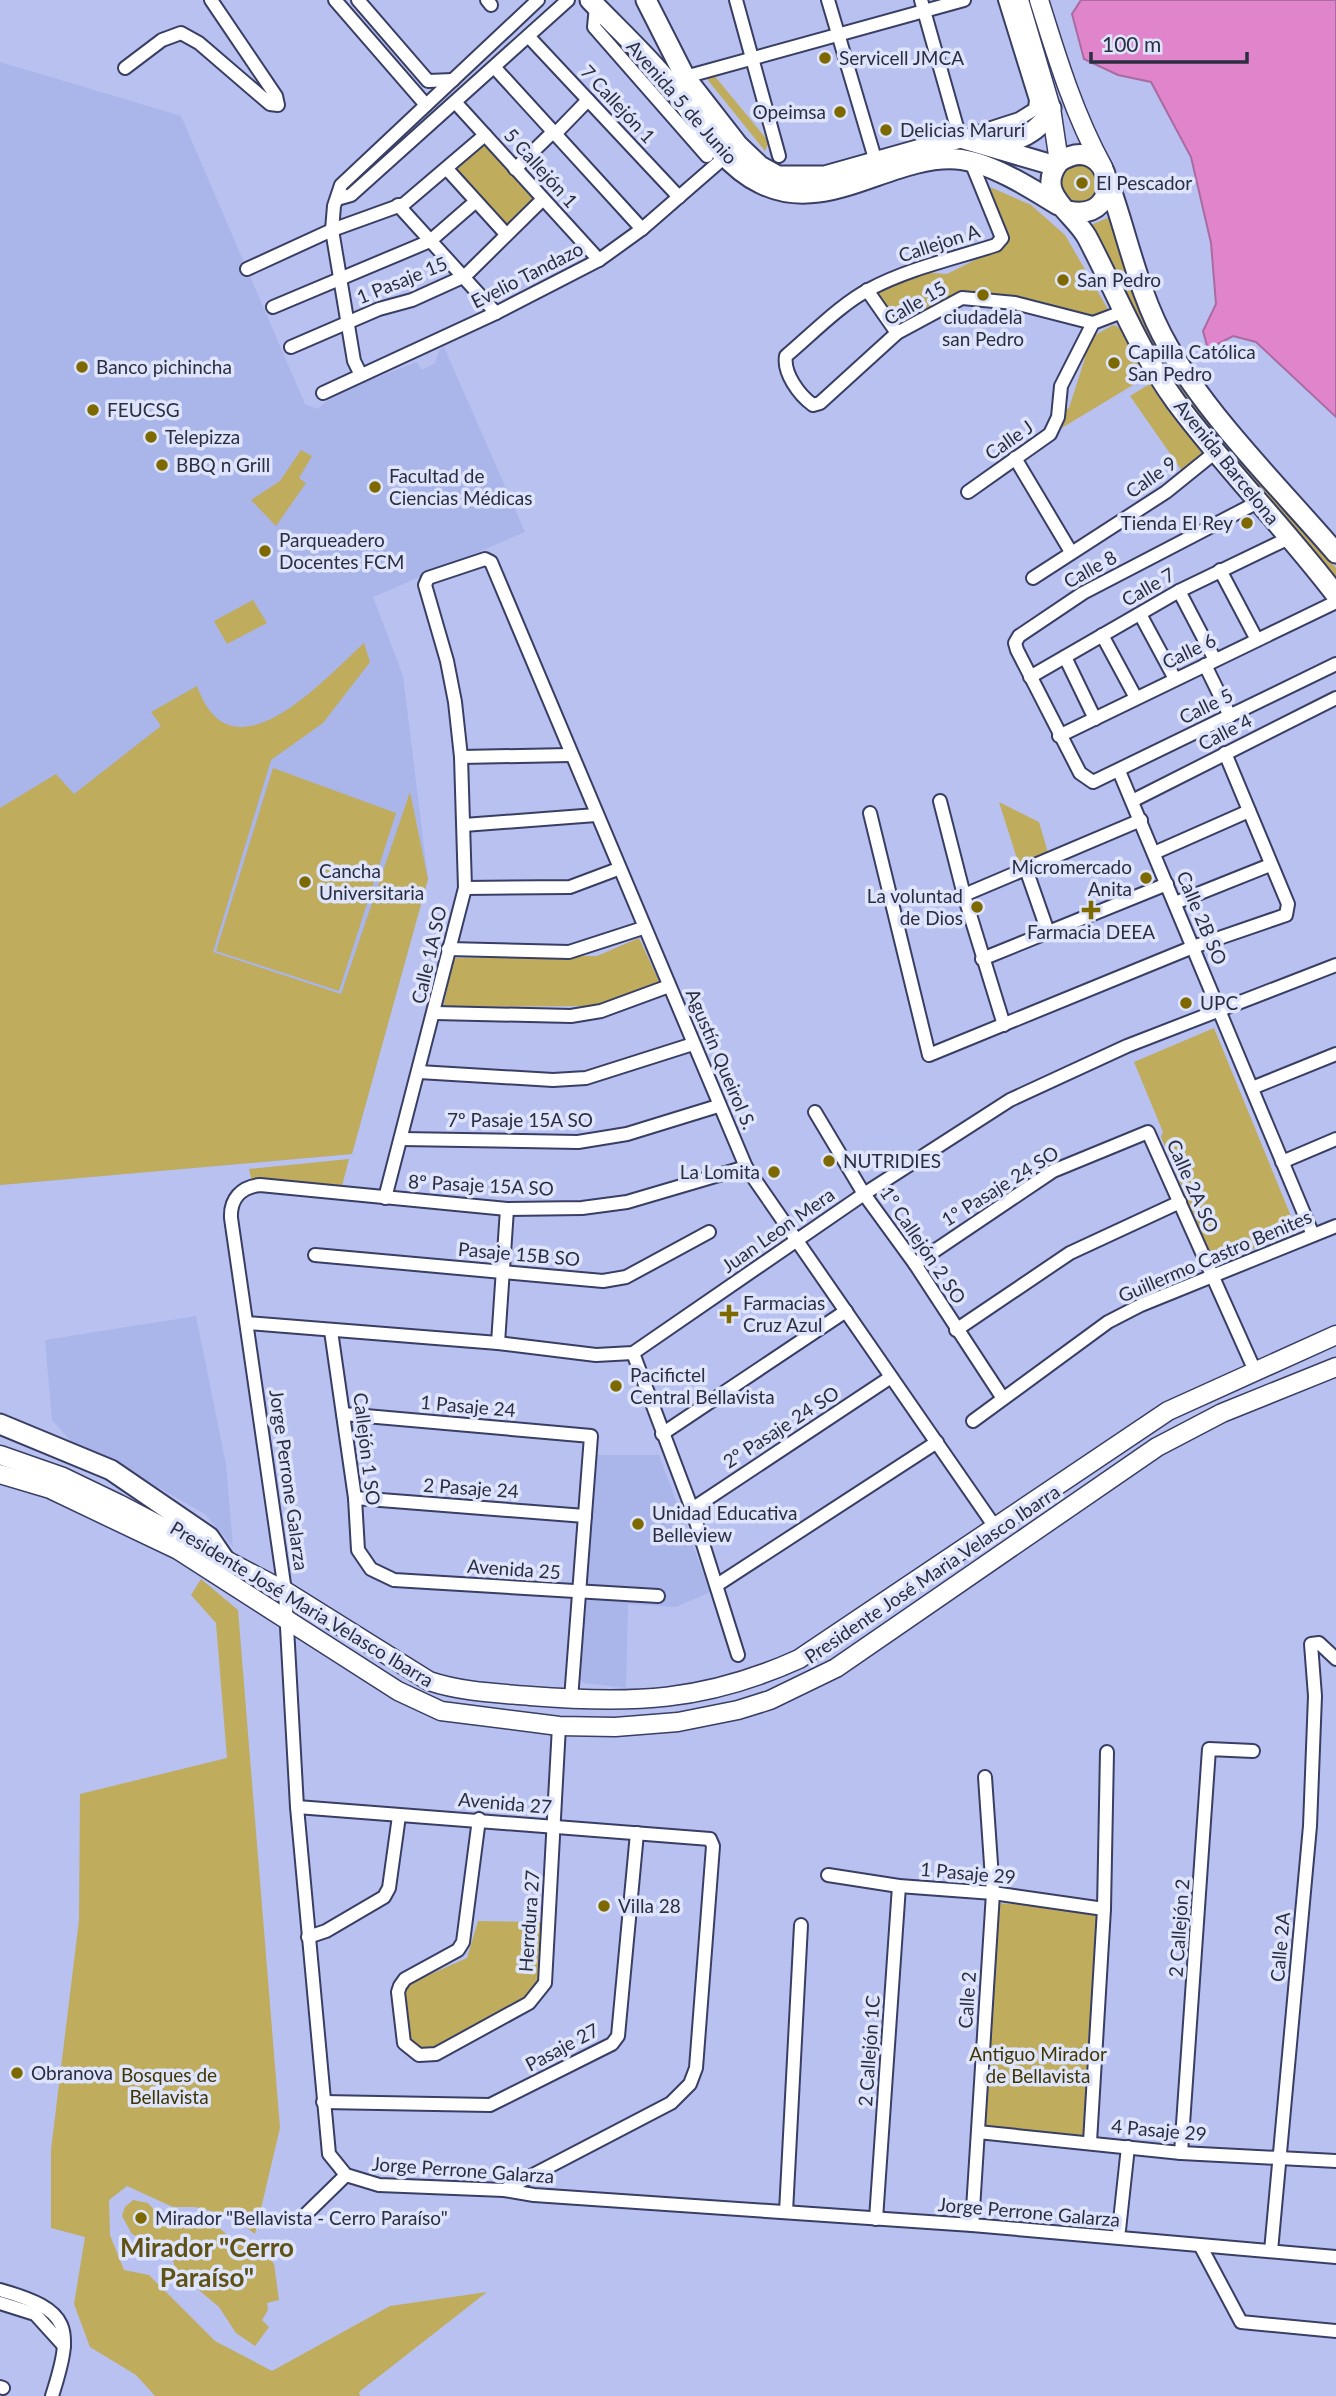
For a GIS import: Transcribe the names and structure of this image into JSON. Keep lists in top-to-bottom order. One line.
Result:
{"streets":{"main road":["Avenida 5 de Junio","Avenida Barcelona","Presidente José Maria Velasco Ibarra"],"street":["7 Callejón 1","5 Callejón 1","Callejon A","Evelio Tandazo","1 Pasaje 15","Calle 15","Calle J","Calle 9","Calle 8","Calle 7","Calle 6","Calle 5","Calle 4","Calle 2B SO","Calle 1A SO","Agustín Queirol S.","7º Pasaje 15A SO","8º Pasaje 15A SO","1º Pasaje 24 SO","Calle 2A SO","Juan Leon Mera","1º Callejón 2 SO","Pasaje 15B SO","Guillermo Castro Benites","1 Pasaje 24","2º Pasaje 24 SO","Callejón 1 SO","Jorge Perrone Galarza","2 Pasaje 24","Avenida 25","Avenida 27","1 Pasaje 29","Herrdura 27","2 Callejón 2","Calle 2A","Calle 2","Pasaje 27","2 Callejón 1C","4 Pasaje 29"]},"crossings":[["Avenida 5 de Junio","Callejon A"],["Avenida 5 de Junio","Evelio Tandazo"],["Avenida 5 de Junio","Avenida Barcelona"],["7 Callejón 1","Evelio Tandazo"],["5 Callejón 1","Evelio Tandazo"],["5 Callejón 1","1 Pasaje 15"],["Callejon A","Calle 15"],["Calle 15","Calle J"],["Avenida Barcelona","Calle 9"],["Avenida Barcelona","Calle 8"],["Avenida Barcelona","Calle 7"],["Avenida Barcelona","Calle 6"],["Calle 8","Calle 7"],["Calle 6","Calle 5"],["Calle 5","Calle 2B SO"],["Calle 4","Calle 2B SO"],["Calle 2B SO","Juan Leon Mera"],["Calle 2B SO","Guillermo Castro Benites"],["Calle 1A SO","Agustín Queirol S."],["Calle 1A SO","7º Pasaje 15A SO"],["Calle 1A SO","8º Pasaje 15A SO"],["Agustín Queirol S.","7º Pasaje 15A SO"],["Agustín Queirol S.","8º Pasaje 15A SO"],["Agustín Queirol S.","Juan Leon Mera"],["Agustín Queirol S.","2º Pasaje 24 SO"],["Agustín Queirol S.","Presidente José Maria Velasco Ibarra"],["8º Pasaje 15A SO","Jorge Perrone Galarza"],["1º Pasaje 24 SO","Calle 2A SO"],["1º Pasaje 24 SO","1º Callejón 2 SO"],["Calle 2A SO","Guillermo Castro Benites"],["Calle 2A SO","Presidente José Maria Velasco Ibarra"],["Juan Leon Mera","1º Callejón 2 SO"],["1º Callejón 2 SO","Guillermo Castro Benites"],["1 Pasaje 24","Callejón 1 SO"],["1 Pasaje 24","2 Pasaje 24"],["Callejón 1 SO","2 Pasaje 24"],["Callejón 1 SO","Avenida 25"],["Jorge Perrone Galarza","Presidente José Maria Velasco Ibarra"],["Jorge Perrone Galarza","Avenida 27"],["Jorge Perrone Galarza","Calle 2A"],["Jorge Perrone Galarza","Calle 2"],["Jorge Perrone Galarza","Pasaje 27"],["Jorge Perrone Galarza","2 Callejón 1C"],["Presidente José Maria Velasco Ibarra","Herrdura 27"],["Avenida 27","Herrdura 27"],["Avenida 27","Pasaje 27"],["1 Pasaje 29","Calle 2"],["1 Pasaje 29","2 Callejón 1C"],["2 Callejón 2","4 Pasaje 29"],["Calle 2A","4 Pasaje 29"],["Calle 2","4 Pasaje 29"]],"districts":["Mirador \"Cerro Paraíso\""],"parks":["Antiguo Mirador de Bellavista","Bosques de Bellavista"],"places":{"other":["Servicell JMCA","Opeimsa","Delicias Maruri","El Pescador","San Pedro","ciudadela san Pedro","Capilla Católica San Pedro","Banco pichincha","FEUCSG","Telepizza","BBQ n Grill","Facultad de Ciencias Médicas","Tienda El Rey","Parqueadero Docentes FCM","Micromercado Anita","Cancha Universitaria","La voluntad de Dios","UPC","NUTRIDIES","La Lomita","Pacifictel Central Bellavista","Unidad Educativa Belleview","Villa 28","Obranova","Mirador \"Bellavista - Cerro Paraíso\""],"health":["Farmacia DEEA","Farmacias Cruz Azul"]},"scale_bar":"100 m"}
